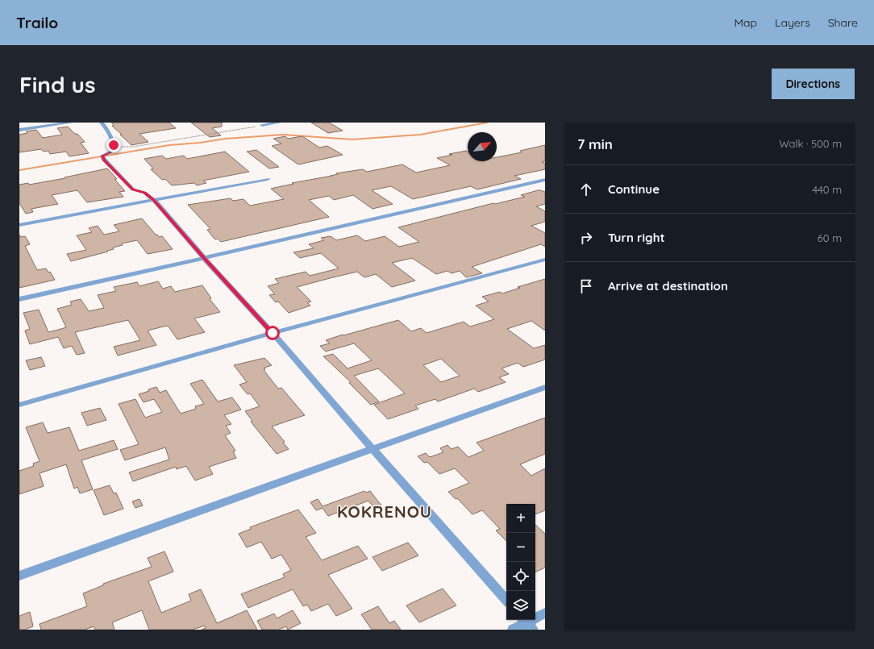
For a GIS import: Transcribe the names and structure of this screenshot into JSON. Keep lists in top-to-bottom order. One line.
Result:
{"districts":["KOKRENOU"],"north":"top right","page":{"header":"Trailo","nav":["Map","Layers","Share"],"buttons":"Directions","title":"Find us","heading":["7 min","Walk · 500 m"],"list":[["Continue","440 m"],["Turn right","60 m"],"Arrive at destination"],"map_buttons":["+","−"]}}
